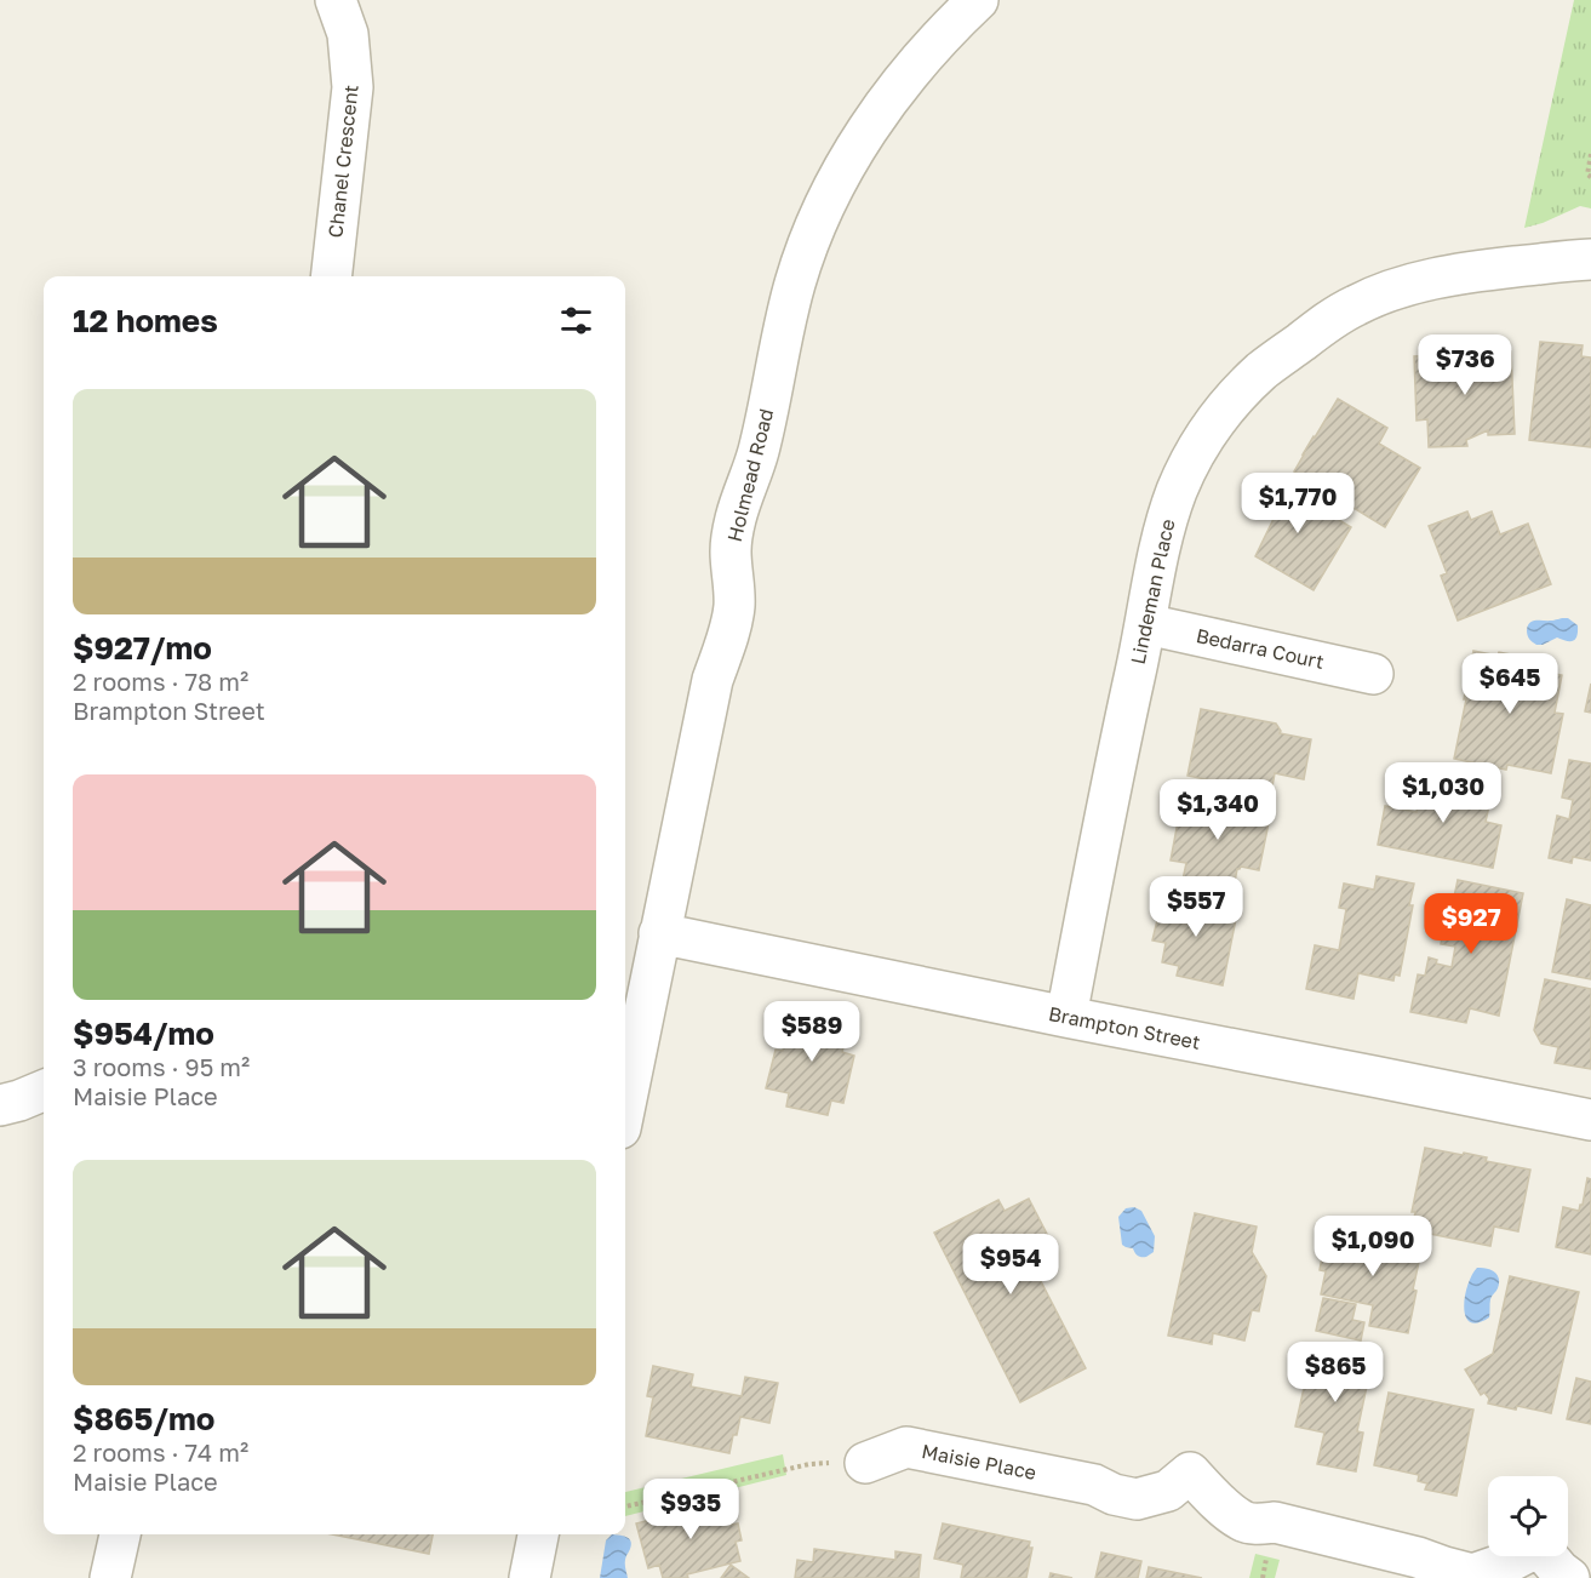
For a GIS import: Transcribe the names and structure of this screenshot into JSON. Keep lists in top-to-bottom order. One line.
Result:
{"streets":{"street":["Chanel Crescent","Holmead Road","Lindeman Place","Bedarra Court","Brampton Street","Maisie Place"]},"crossings":[["Holmead Road","Brampton Street"],["Lindeman Place","Bedarra Court"],["Lindeman Place","Brampton Street"]],"page":{"heading":"12 homes","price":["$736","$1,770","$645","$1,030","$1,340","$557","$927","$589","$1,090","$954","$865","$935"],"list":[{"name":"$927/mo","note":"2 rooms · 78 m² · Brampton Street"},{"name":"$954/mo","note":"3 rooms · 95 m² · Maisie Place"},{"name":"$865/mo","note":"2 rooms · 74 m² · Maisie Place"}]}}
